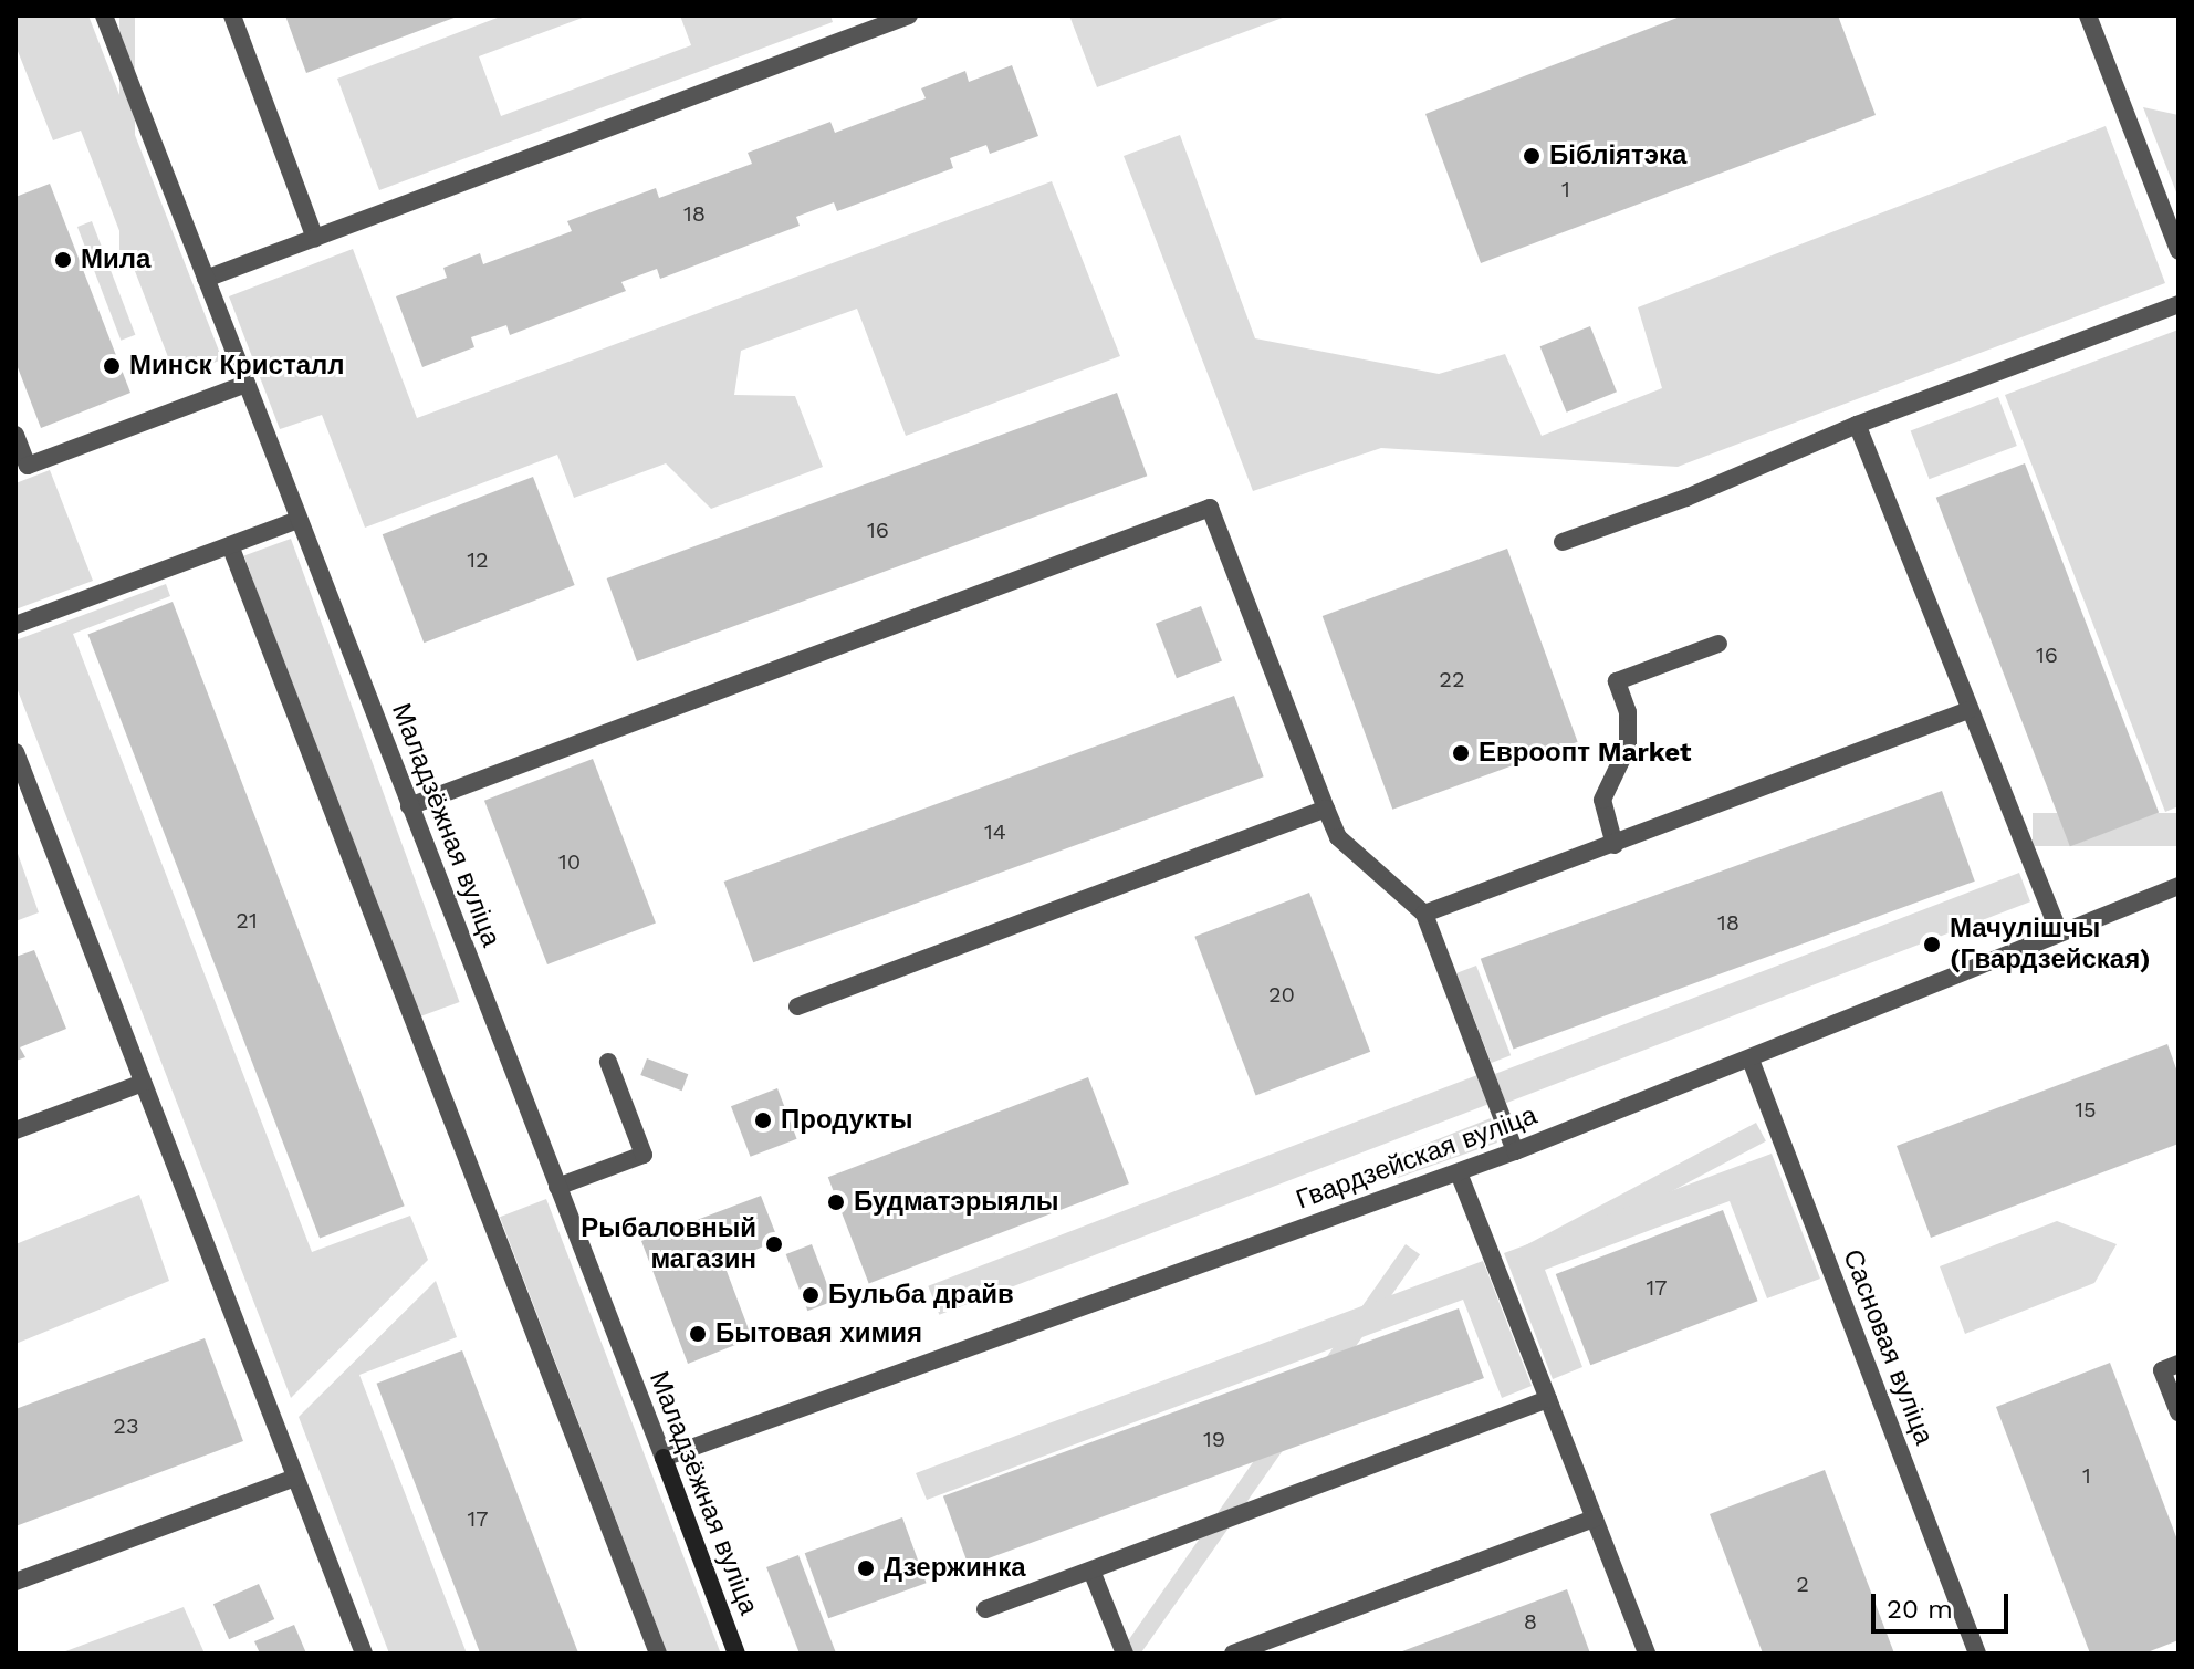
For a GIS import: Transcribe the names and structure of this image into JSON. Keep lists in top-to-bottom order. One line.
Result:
{"streets":{"main road":["Маладзёжная вуліца"],"street":["Гвардзейская вуліца","Сасновая вуліца"]},"crossings":[["Маладзёжная вуліца","Гвардзейская вуліца"],["Гвардзейская вуліца","Сасновая вуліца"]],"places":["Бібліятэка","Мила","Минск Кристалл","Евроопт Market","Мачулішчы (Гвардзейская)","Продукты","Будматэрыялы","Рыбаловный магазин","Бульба драйв","Бытовая химия","Дзержинка"],"house_numbers":["1","18","16","12","16","22","14","10","21","18","20","15","17","23","19","1","17","2","8"],"scale_bar":"20 m"}
